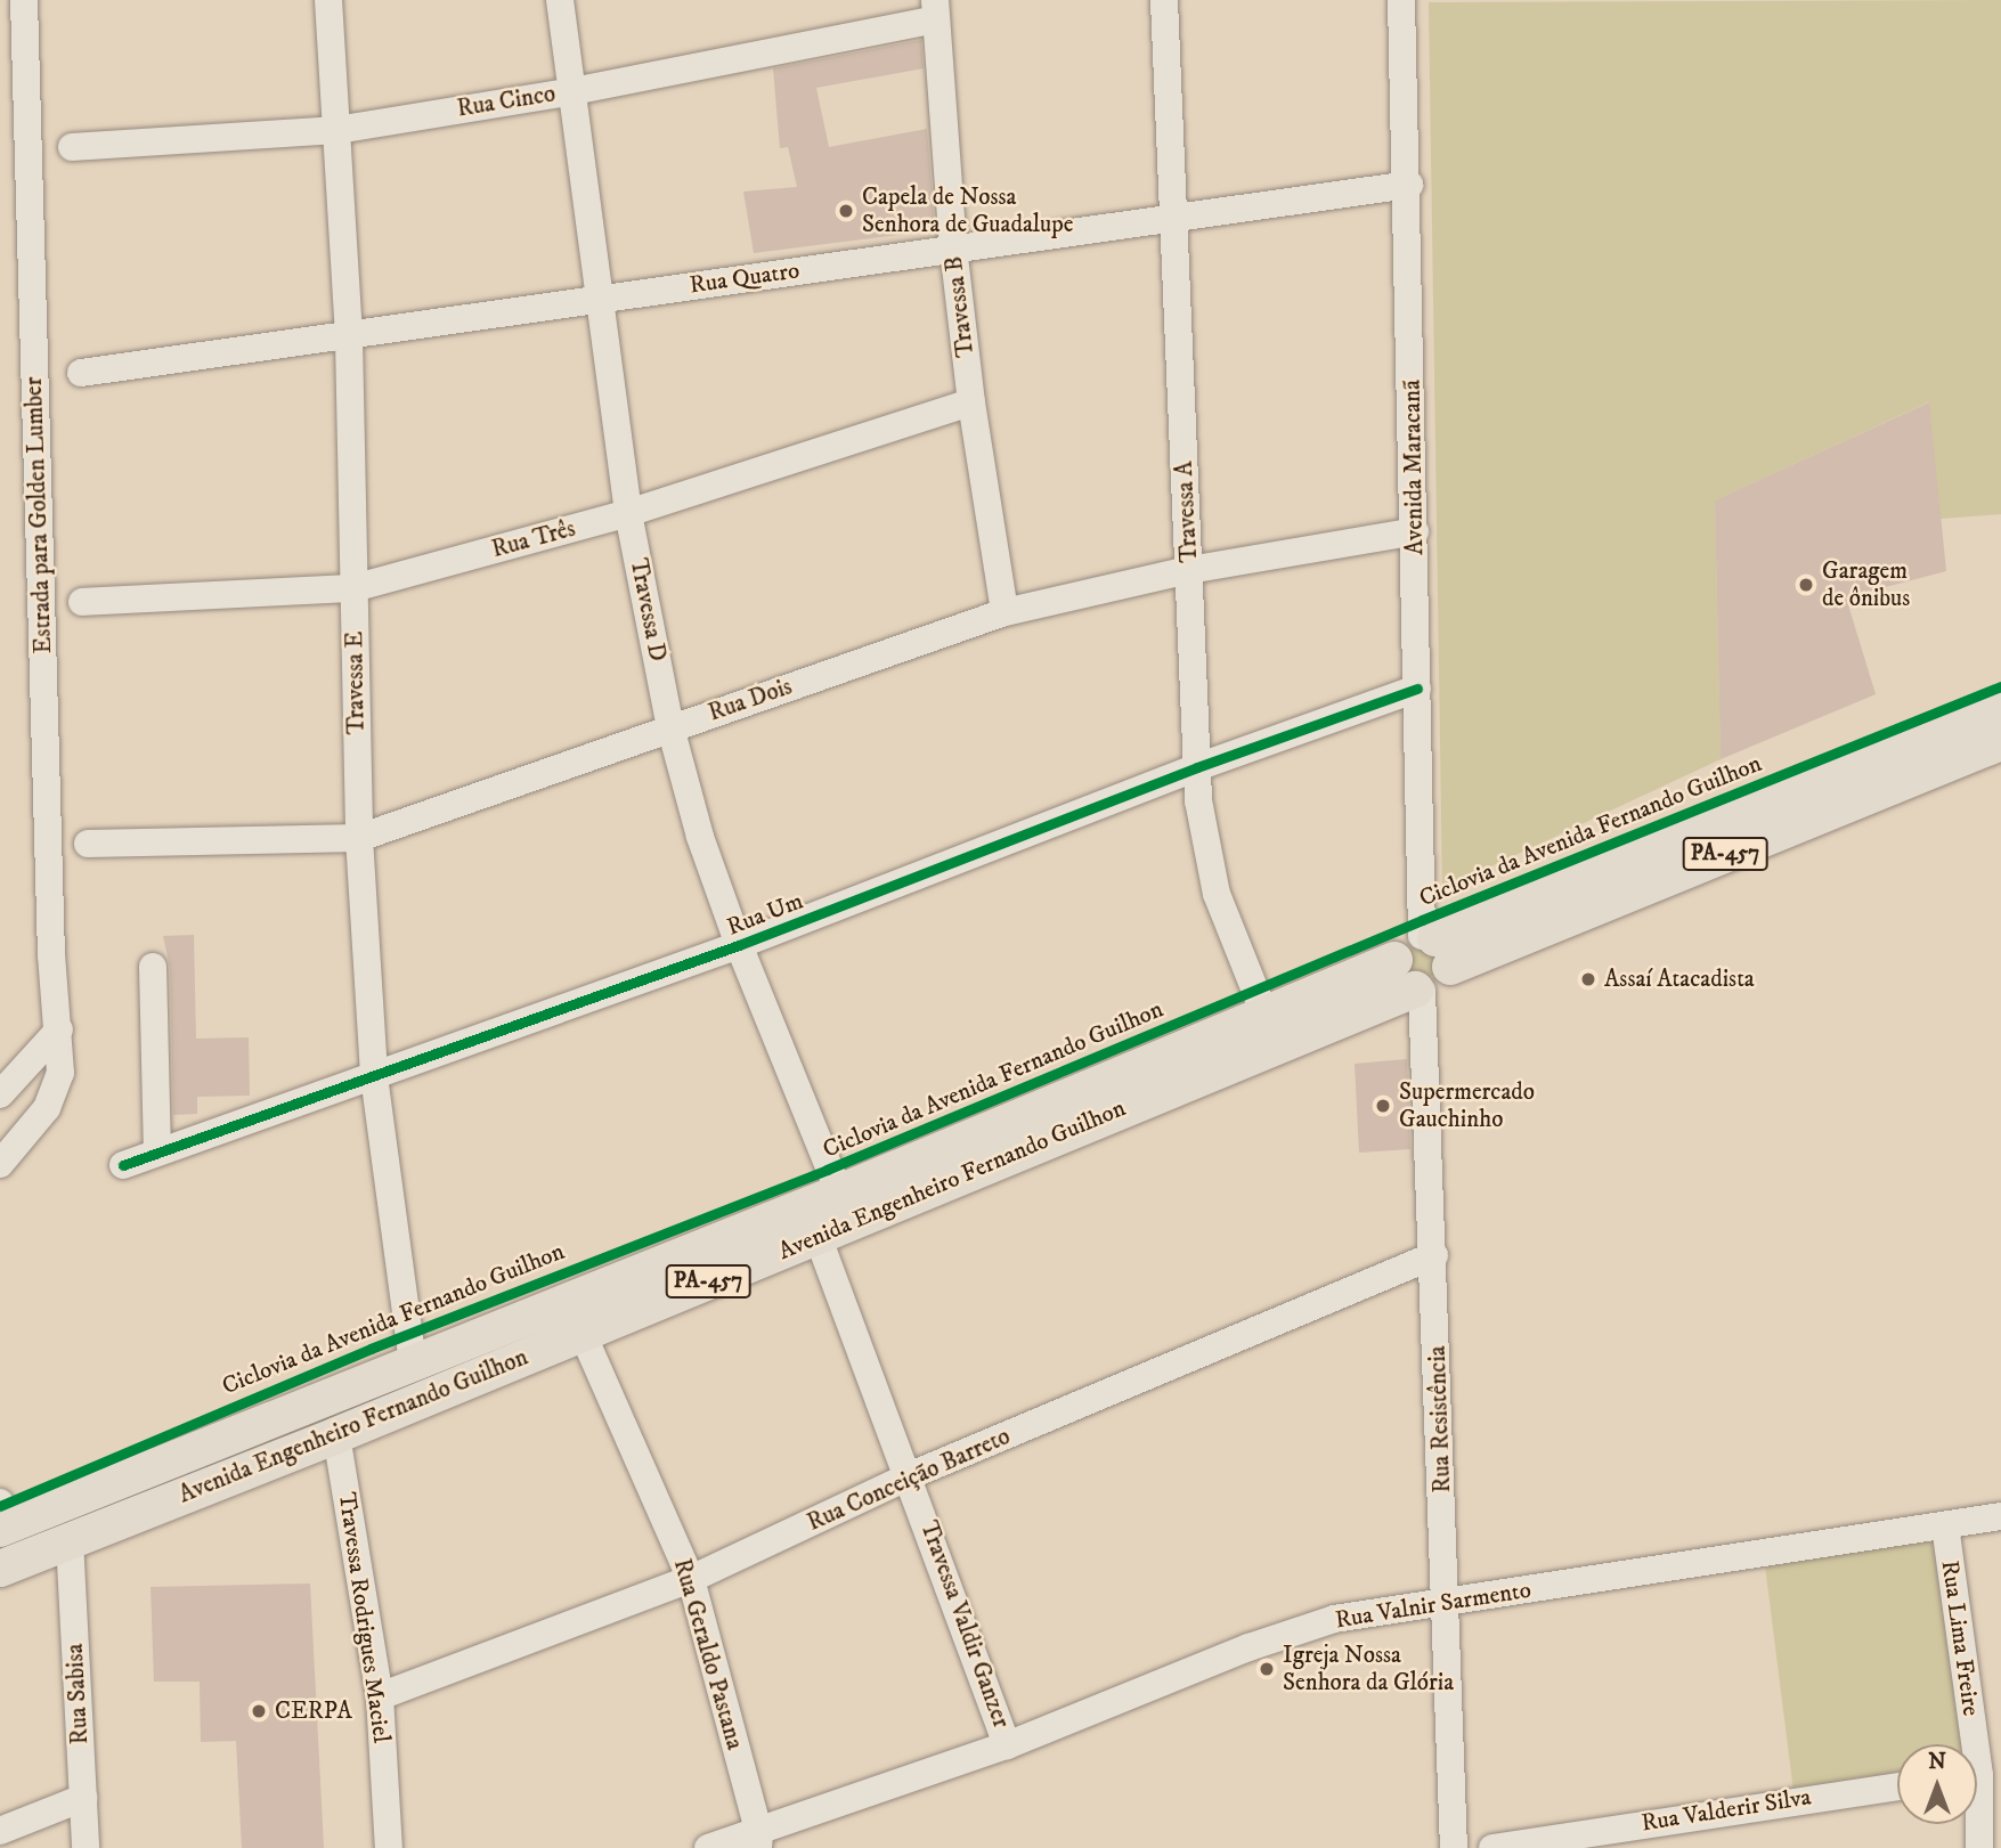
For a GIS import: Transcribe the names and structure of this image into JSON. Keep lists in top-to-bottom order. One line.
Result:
{"streets":{"main road":["PA-457","Avenida Engenheiro Fernando Guilhon"],"street":["Rua Cinco","Rua Quatro","Travessa B","Avenida Maracanã","Travessa A","Estrada para Golden Lumber","Rua Três","Travessa D","Travessa E","Rua Dois","Rua Um","Rua Resistência","Rua Conceição Barreto","Rua Valnir Sarmento","Travessa Rodrigues Maciel","Travessa Valdir Ganzer","Rua Lima Freire","Rua Geraldo Pastana","Rua Sabisa","Rua Valderir Silva"],"cycle path":["Ciclovia da Avenida Fernando Guilhon"]},"crossings":[["Rua Cinco","Travessa B"],["Rua Cinco","Travessa D"],["Rua Cinco","Travessa E"],["Rua Quatro","Travessa B"],["Rua Quatro","Avenida Maracanã"],["Rua Quatro","Travessa A"],["Rua Quatro","Travessa D"],["Rua Quatro","Travessa E"],["Travessa B","Rua Três"],["Travessa B","Rua Dois"],["Avenida Maracanã","Rua Dois"],["Avenida Maracanã","Rua Um"],["Avenida Maracanã","Avenida Engenheiro Fernando Guilhon"],["Avenida Maracanã","Rua Resistência"],["Travessa A","Rua Dois"],["Travessa A","Rua Um"],["Travessa A","Avenida Engenheiro Fernando Guilhon"],["Rua Três","Travessa D"],["Rua Três","Travessa E"],["Travessa D","Rua Dois"],["Travessa D","Rua Um"],["Travessa D","Avenida Engenheiro Fernando Guilhon"],["Travessa E","Rua Dois"],["Travessa E","Rua Um"],["Travessa E","Avenida Engenheiro Fernando Guilhon"],["Avenida Engenheiro Fernando Guilhon","Rua Resistência"],["Avenida Engenheiro Fernando Guilhon","Travessa Rodrigues Maciel"],["Avenida Engenheiro Fernando Guilhon","Travessa Valdir Ganzer"],["Avenida Engenheiro Fernando Guilhon","Rua Geraldo Pastana"],["Avenida Engenheiro Fernando Guilhon","Rua Sabisa"],["Rua Resistência","Rua Conceição Barreto"],["Rua Resistência","Rua Valnir Sarmento"],["Rua Conceição Barreto","Travessa Rodrigues Maciel"],["Rua Conceição Barreto","Travessa Valdir Ganzer"],["Rua Conceição Barreto","Rua Geraldo Pastana"],["Rua Valnir Sarmento","Travessa Valdir Ganzer"],["Rua Valnir Sarmento","Rua Lima Freire"],["Rua Valnir Sarmento","Rua Geraldo Pastana"]],"places":["Capela de Nossa Senhora de Guadalupe","Garagem de ônibus","Assaí Atacadista","Supermercado Gauchinho","Igreja Nossa Senhora da Glória","CERPA"],"north":"top"}
